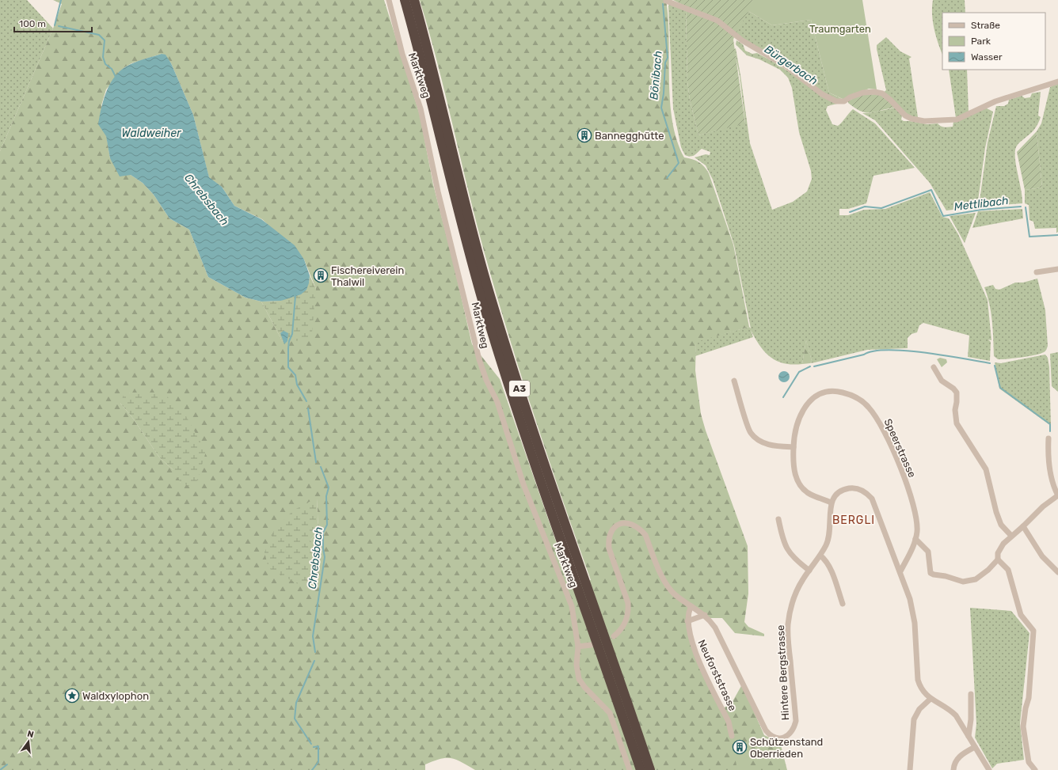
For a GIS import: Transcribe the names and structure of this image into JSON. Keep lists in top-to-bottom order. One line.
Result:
{"streets":{"highway":["A3"],"street":["Marktweg","Speerstrasse","Hintere Bergstrasse","Neuforststrasse"]},"crossings":[["Speerstrasse","Hintere Bergstrasse"],["Hintere Bergstrasse","Neuforststrasse"]],"districts":["BERGLI"],"water":["Bürgerbach","Bönibach","Waldweiher","Chrebsbach","Mettlibach"],"parks":["Traumgarten"],"places":{"building":["Bannegghütte","Fischereiverein Thalwil","Schützenstand Oberrieden"],"place":["Waldxylophon"]},"legend":["Straße","Park","Wasser"],"scale_bar":"100 m","north":"top"}
